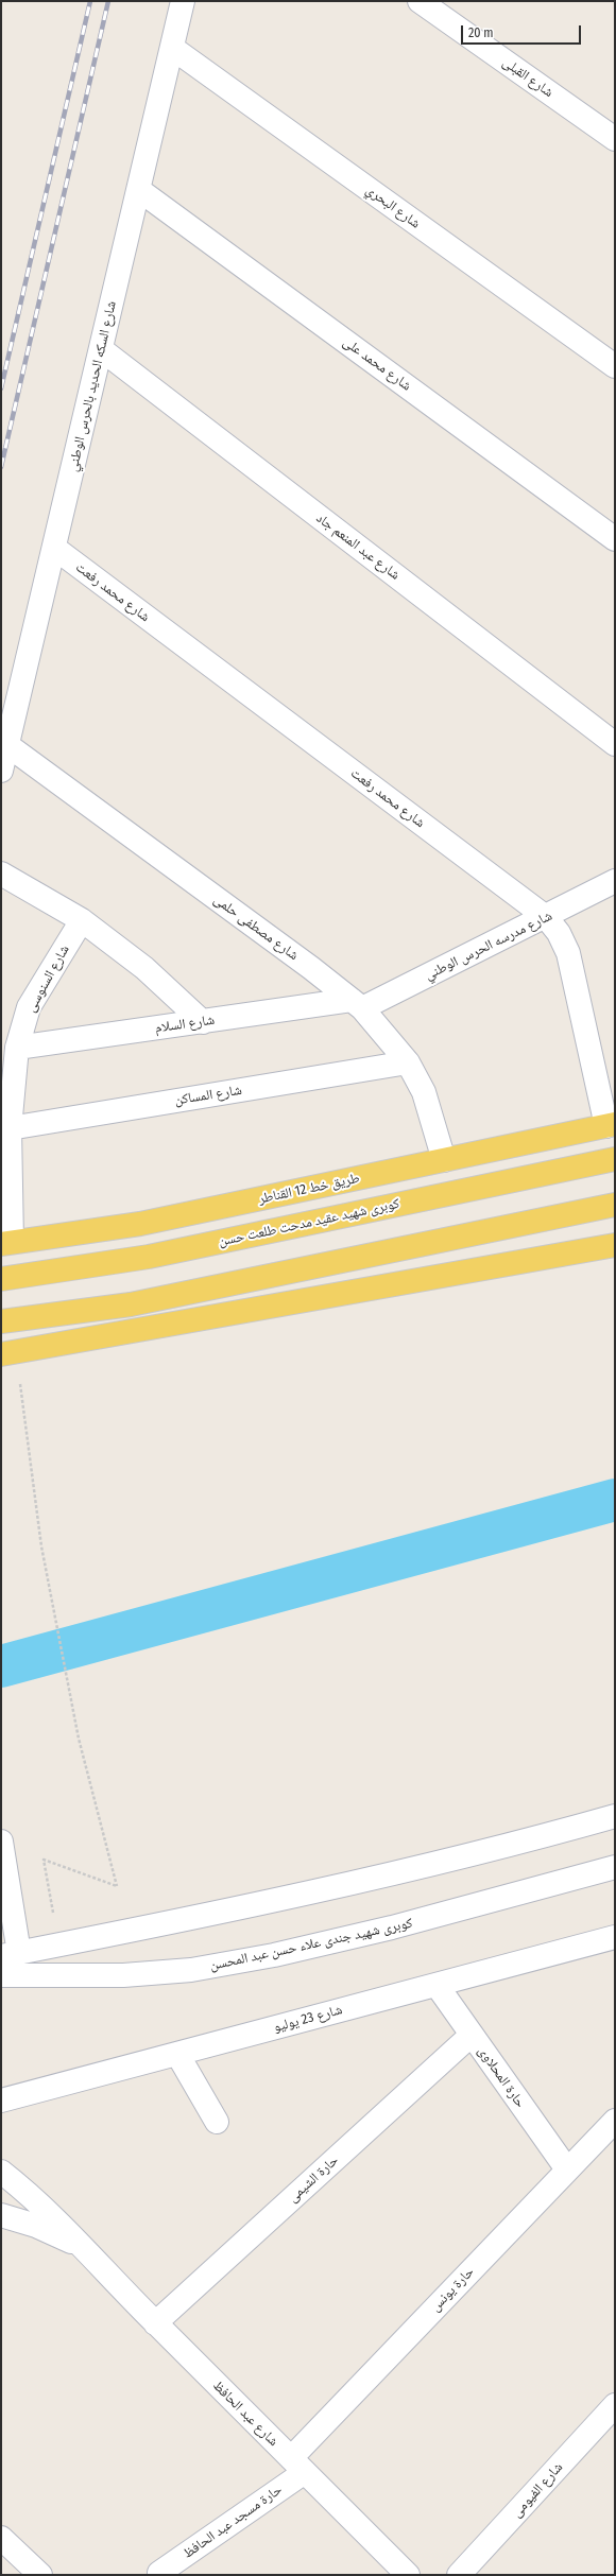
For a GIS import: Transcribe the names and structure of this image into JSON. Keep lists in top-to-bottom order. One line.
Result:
{"streets":{"main road":["طريق خط 12 القناطر","كوبرى شهيد عقيد مدحت طلعت حسن"],"street":["شارع القبلى","شارع البحري","شارع محمد على","شارع السكه الحديد بالحرس الوطني","شارع عبد المنعم جاد","شارع محمد رفعت","شارع مصطفى حلمى","شارع مدرسه الحرس الوطني","شارع السنوسى","شارع السلام","شارع المساكن","كوبرى شهيد جندى علاء حسن عبد المحسن","شارع 23 يوليو","حارة المحلاوى","حارة الشيمى","حارة يونس","شارع عبد الحافظ","شارع الفيومى","حارة مسجد عبد الحافظ"]},"crossings":[["شارع البحري","شارع السكه الحديد بالحرس الوطني"],["شارع محمد على","شارع السكه الحديد بالحرس الوطني"],["شارع السكه الحديد بالحرس الوطني","شارع عبد المنعم جاد"],["شارع السكه الحديد بالحرس الوطني","شارع محمد رفعت"],["شارع السكه الحديد بالحرس الوطني","شارع مصطفى حلمى"],["شارع محمد رفعت","شارع مدرسه الحرس الوطني"],["شارع محمد رفعت","طريق خط 12 القناطر"],["شارع مصطفى حلمى","شارع مدرسه الحرس الوطني"],["شارع مصطفى حلمى","شارع السلام"],["شارع مصطفى حلمى","شارع المساكن"],["شارع مصطفى حلمى","طريق خط 12 القناطر"],["شارع مدرسه الحرس الوطني","شارع السلام"],["شارع السنوسى","شارع السلام"],["شارع السنوسى","شارع المساكن"],["شارع السنوسى","طريق خط 12 القناطر"],["شارع 23 يوليو","حارة المحلاوى"],["حارة المحلاوى","حارة الشيمى"],["حارة المحلاوى","حارة يونس"],["حارة الشيمى","شارع عبد الحافظ"],["حارة يونس","شارع عبد الحافظ"],["حارة يونس","حارة مسجد عبد الحافظ"],["شارع عبد الحافظ","حارة مسجد عبد الحافظ"]],"scale_bar":"20 m"}
